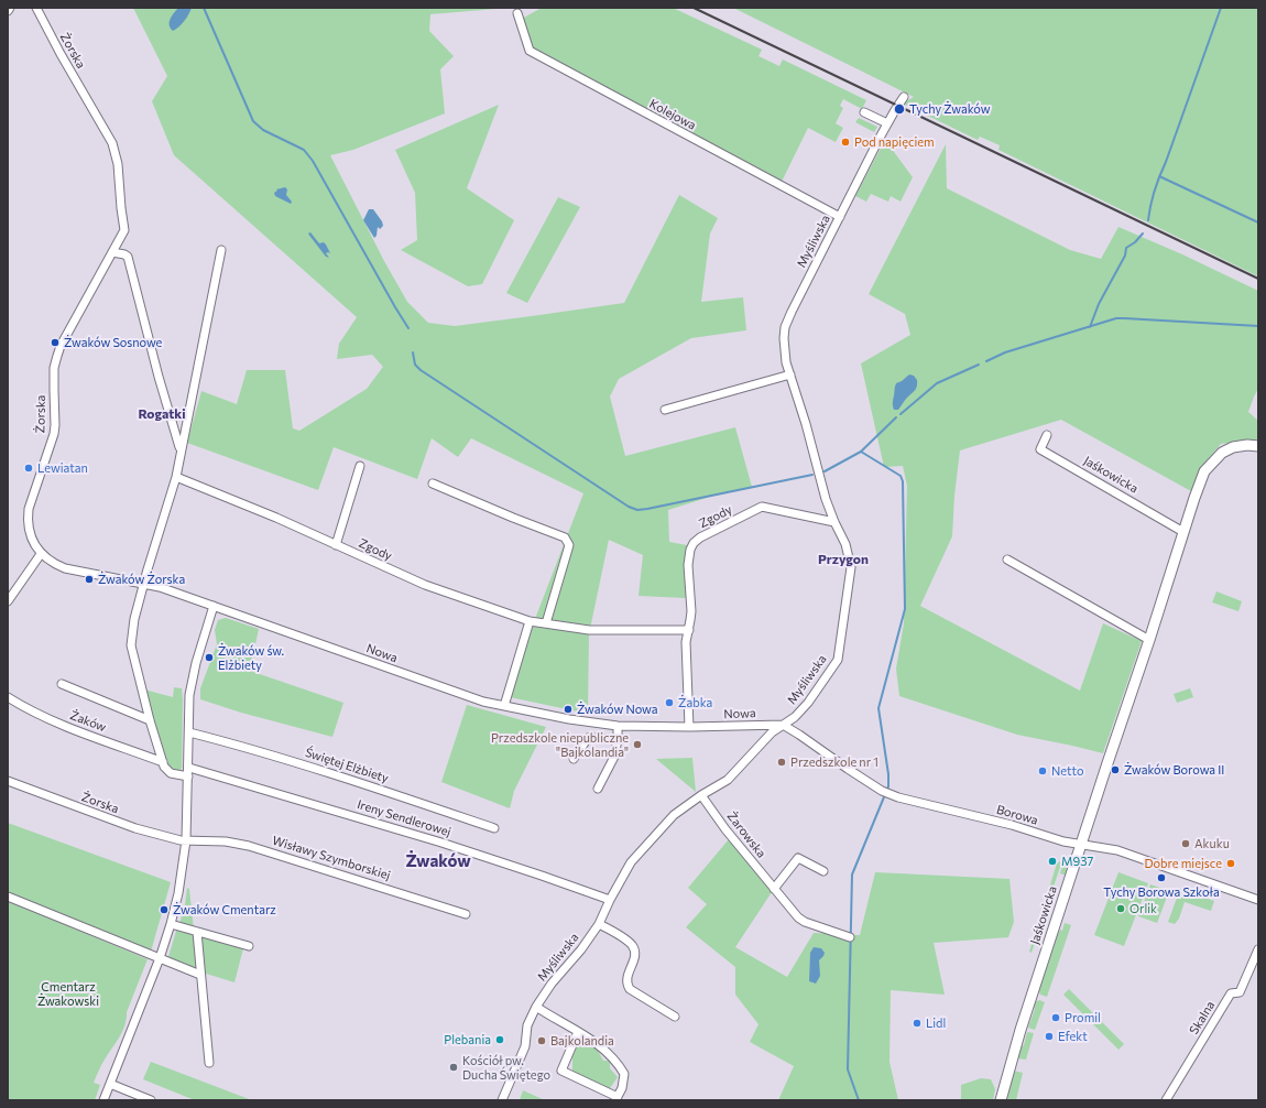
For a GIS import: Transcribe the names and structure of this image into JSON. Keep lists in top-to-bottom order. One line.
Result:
{"streets":{"street":["Żorska","Kolejowa","Myśliwska","Jaśkowicka","Zgody","Nowa","Żaków","Świętej Elżbiety","Borowa","Ireny Sendlerowej","Żarowska","Wisławy Szymborskiej","Skalna"]},"crossings":[["Żorska","Nowa"],["Żorska","Wisławy Szymborskiej"],["Kolejowa","Myśliwska"],["Myśliwska","Zgody"],["Myśliwska","Nowa"],["Myśliwska","Borowa"],["Myśliwska","Ireny Sendlerowej"],["Myśliwska","Żarowska"],["Jaśkowicka","Borowa"],["Zgody","Nowa"],["Nowa","Borowa"]],"districts":["Rogatki","Przygon","Żwaków"],"parks":["Cmentarz Żwakowski"],"places":["Tychy Żwaków","Pod napięciem","Żwaków Sosnowe","Lewiatan","Żwaków Żorska","Żwaków św. Elżbiety","Żabka","Żwaków Nowa","Przedszkole niepubliczne \"Bajkolandia\"","Przedszkole nr 1","Żwaków Borowa II","Netto","Akuku","M937","Dobre miejsce","Tychy Borowa Szkoła","Orlik","Żwaków Cmentarz","Promil","Lidl","Efekt","Plebania","Bajkolandia","Kościół pw. Ducha Świętego"]}
